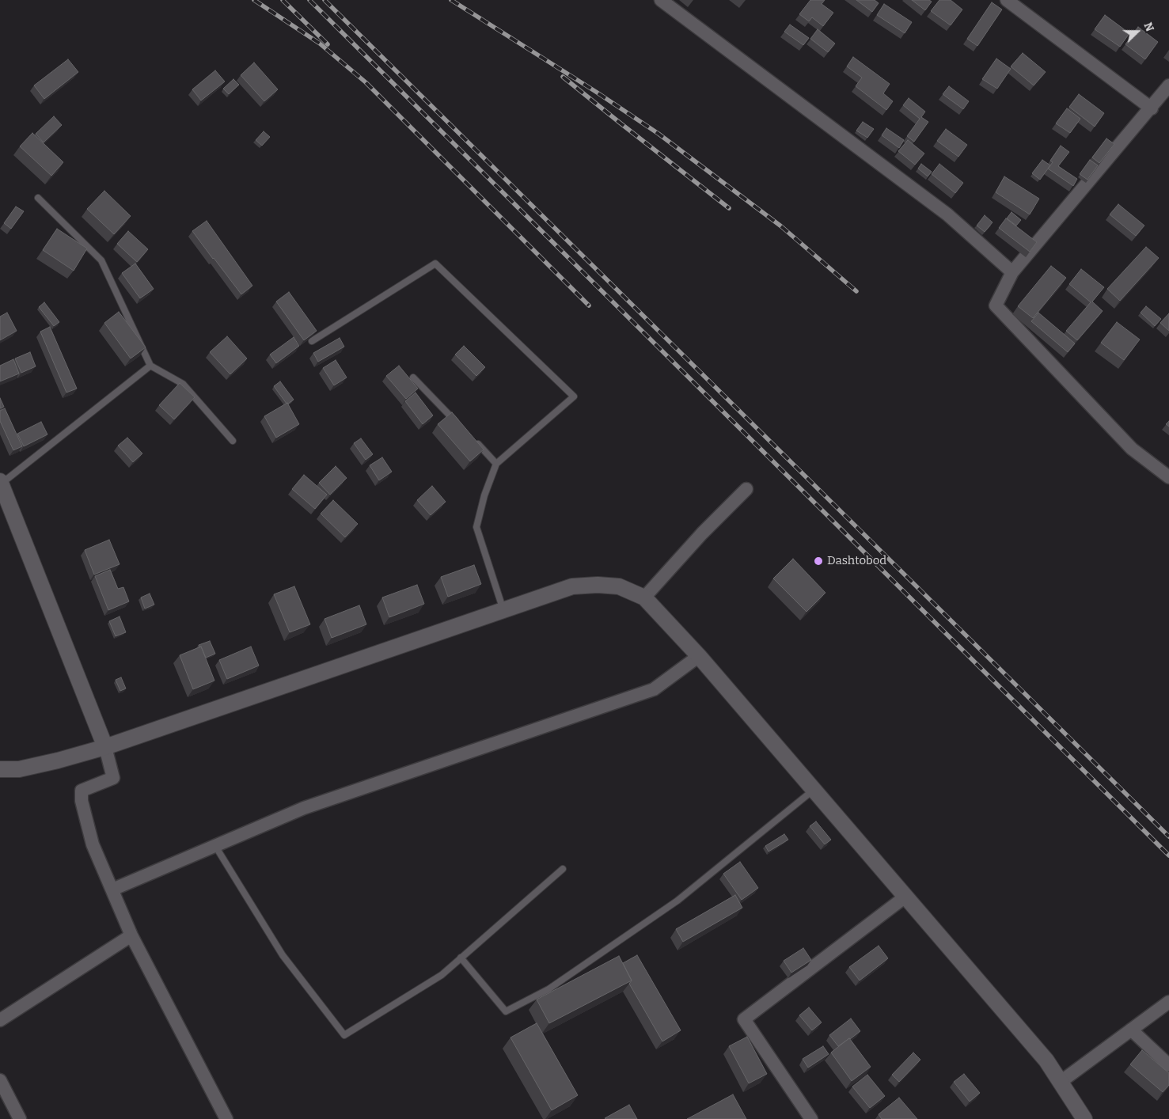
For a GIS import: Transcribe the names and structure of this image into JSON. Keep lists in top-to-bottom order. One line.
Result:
{"places":["Dashtobod"],"north":"right"}
